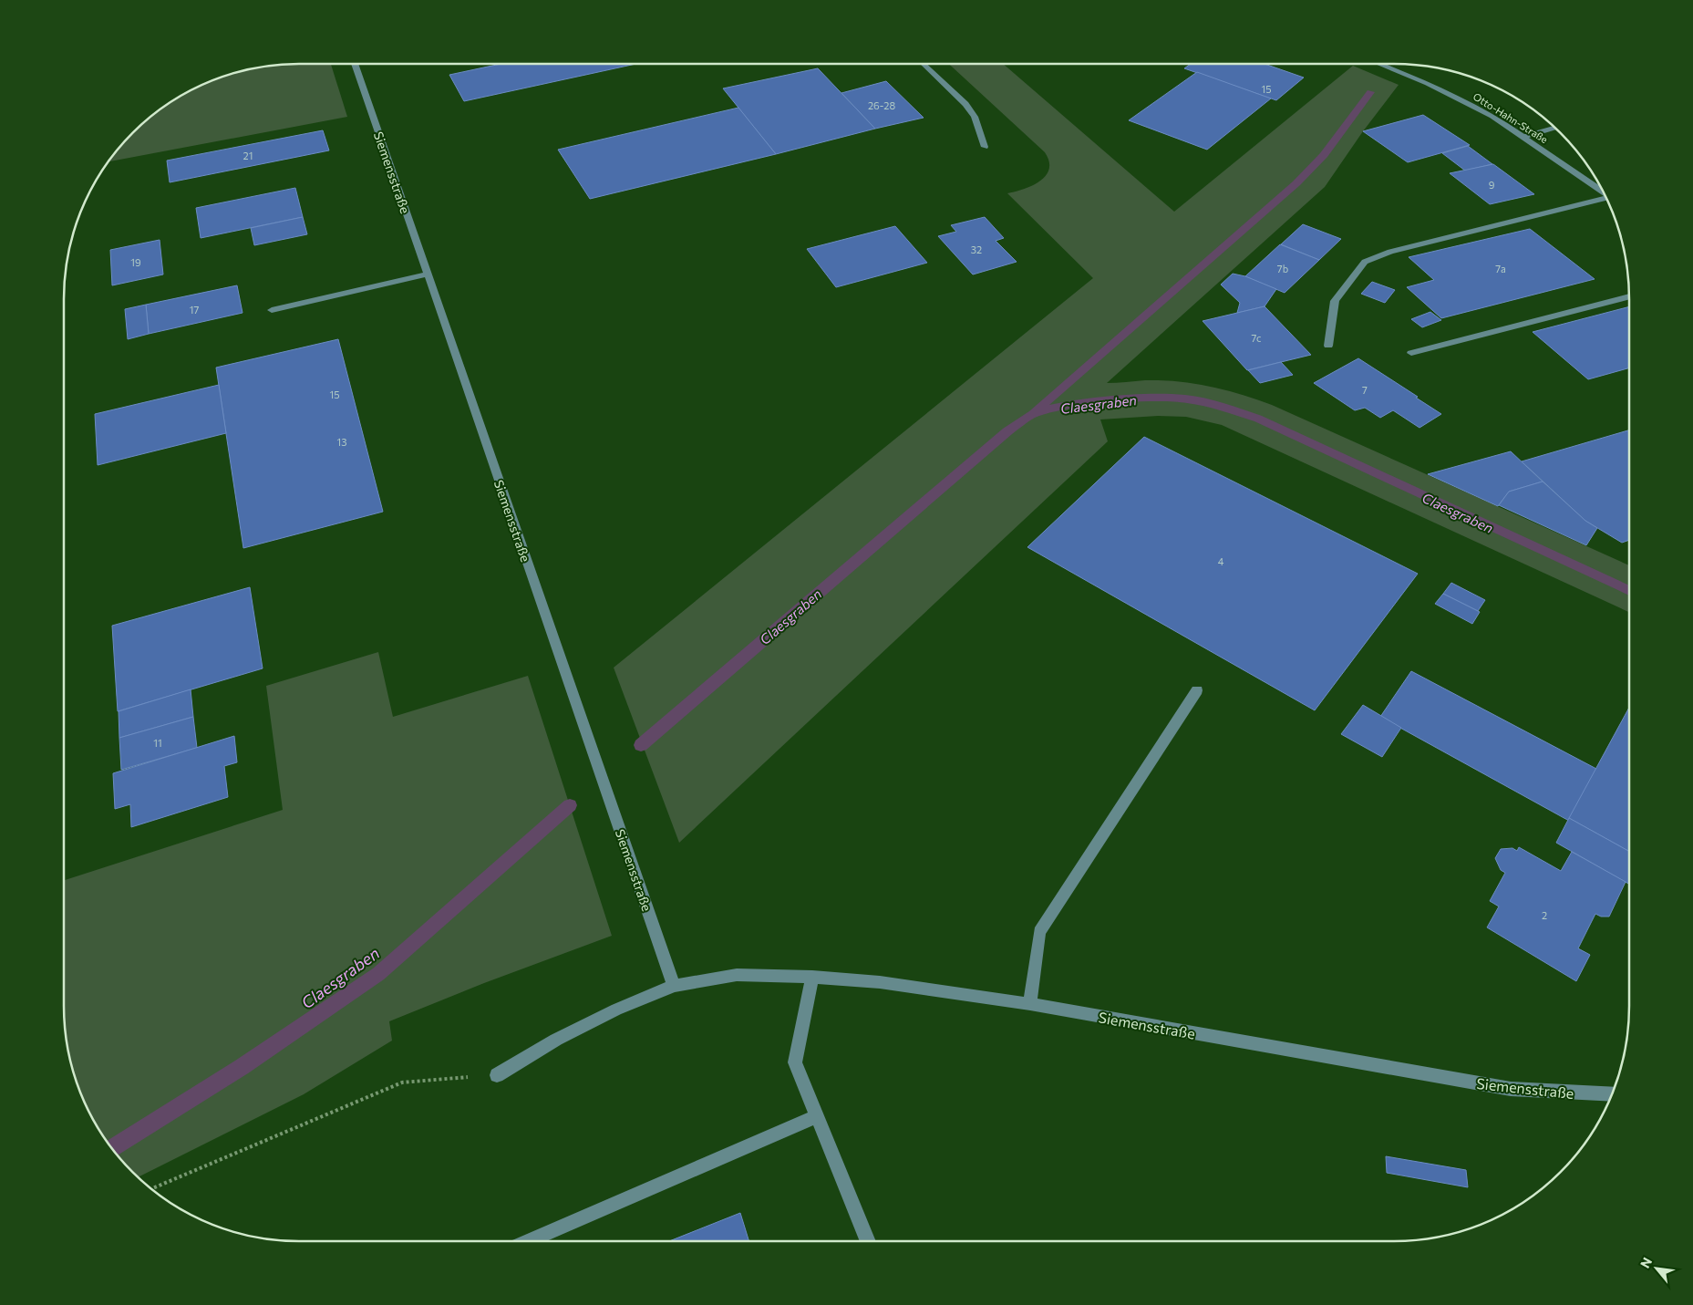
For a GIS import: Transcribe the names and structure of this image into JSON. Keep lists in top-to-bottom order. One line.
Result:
{"streets":{"street":["Otto-Hahn-Straße","Siemensstraße"]},"water":["Claesgraben"],"house_numbers":["15","26-28","21","9","32","19","7b","7a","17","7c","7","15","13","4","11","2"],"north":"top left"}
